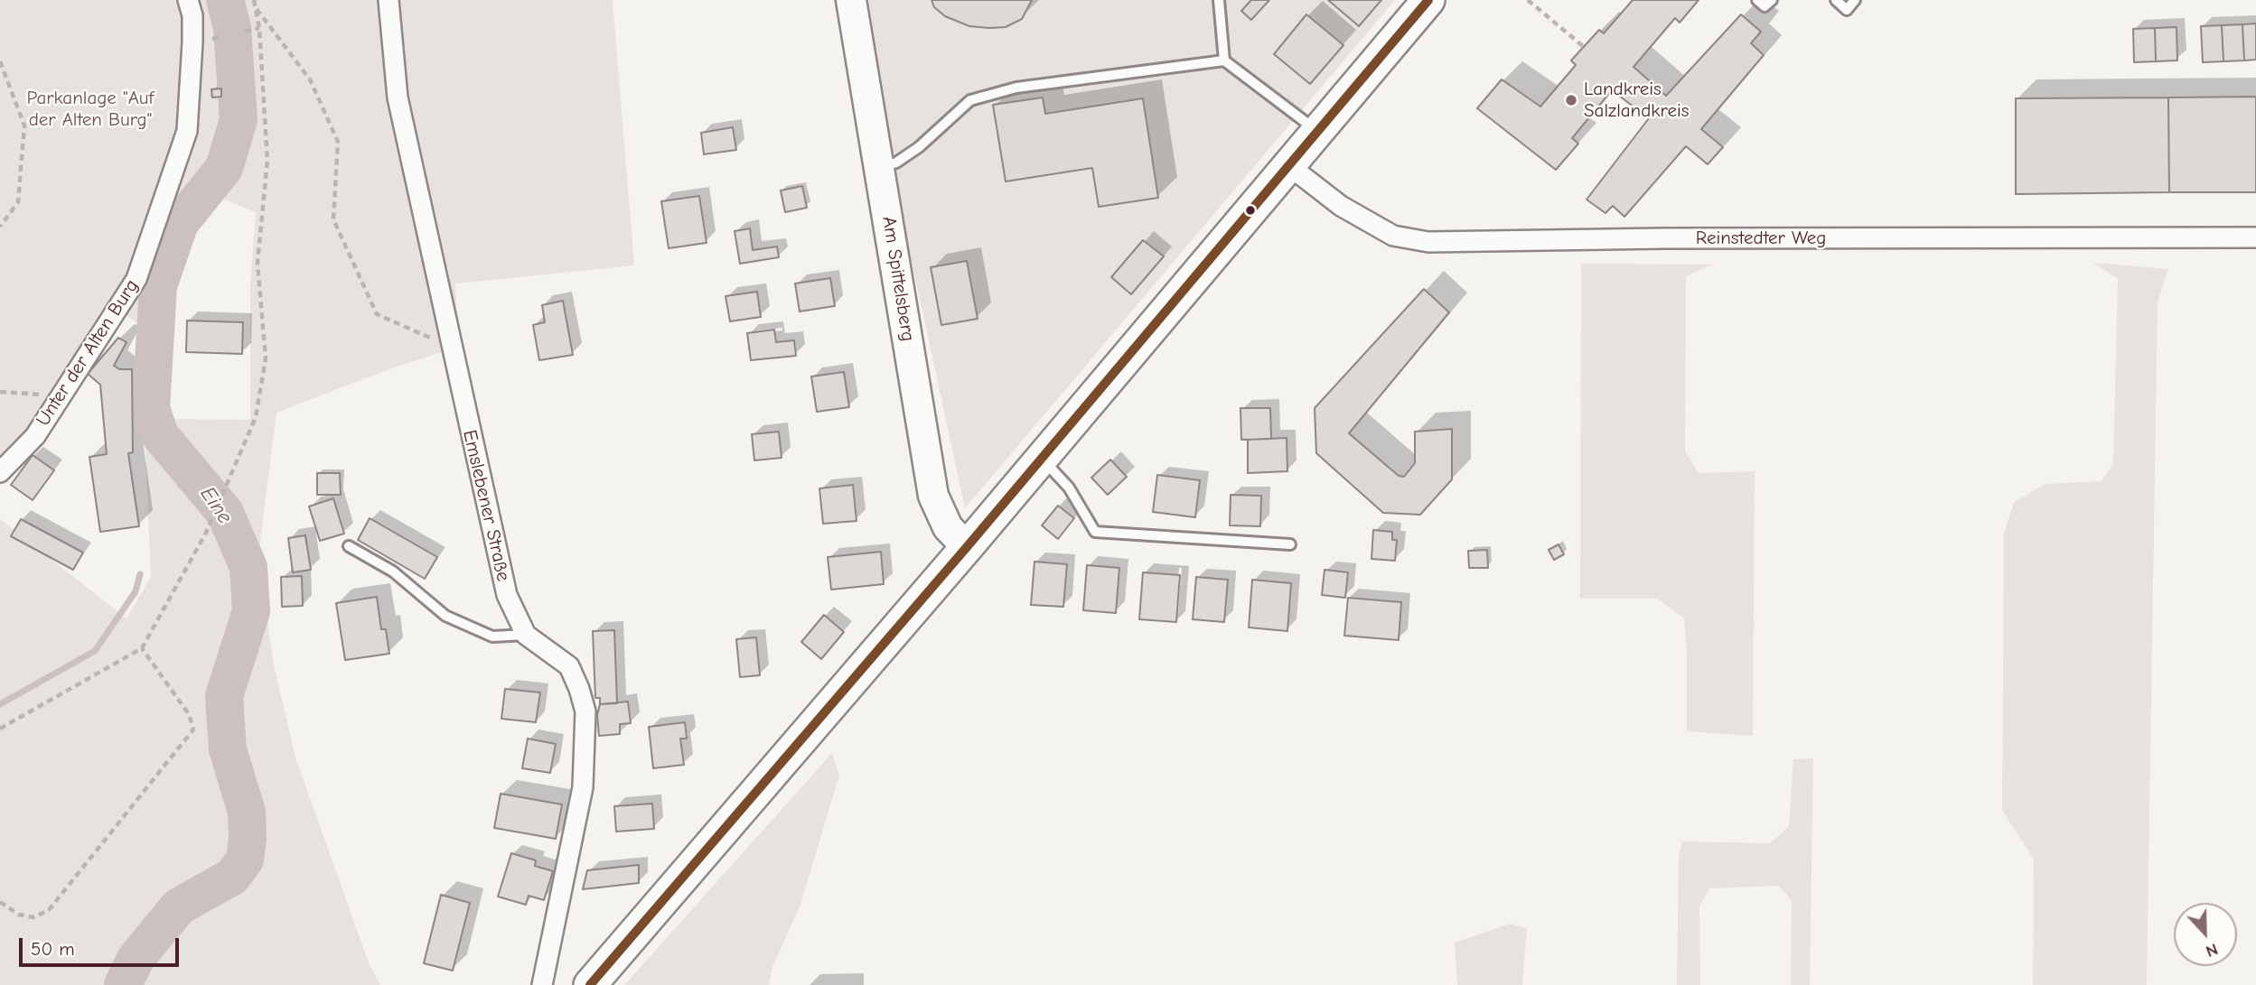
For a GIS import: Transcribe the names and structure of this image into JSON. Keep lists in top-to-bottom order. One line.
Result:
{"streets":{"main road":["Am Spittelsberg"],"street":["Reinstedter Weg","Unter der Alten Burg","Emslebener Straße"]},"water":["Eine"],"parks":["Parkanlage \"Auf der Alten Burg\""],"places":["Landkreis Salzlandkreis"],"scale_bar":"50 m","north":"bottom"}
